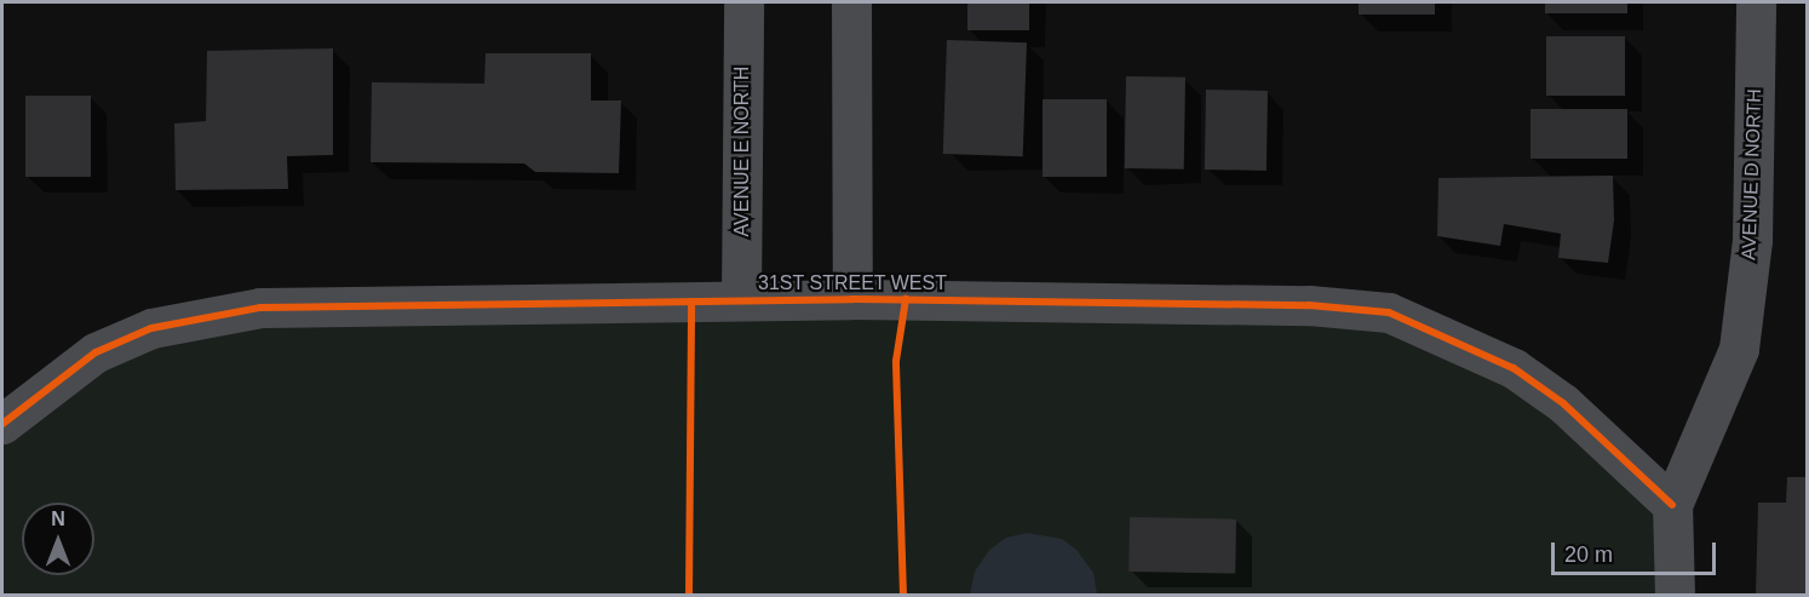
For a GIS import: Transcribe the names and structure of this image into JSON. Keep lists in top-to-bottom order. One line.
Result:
{"streets":{"street":["AVENUE E NORTH","AVENUE D NORTH","31ST STREET WEST"]},"crossings":[["AVENUE E NORTH","31ST STREET WEST"],["AVENUE D NORTH","31ST STREET WEST"]],"scale_bar":"20 m","north":"top"}
